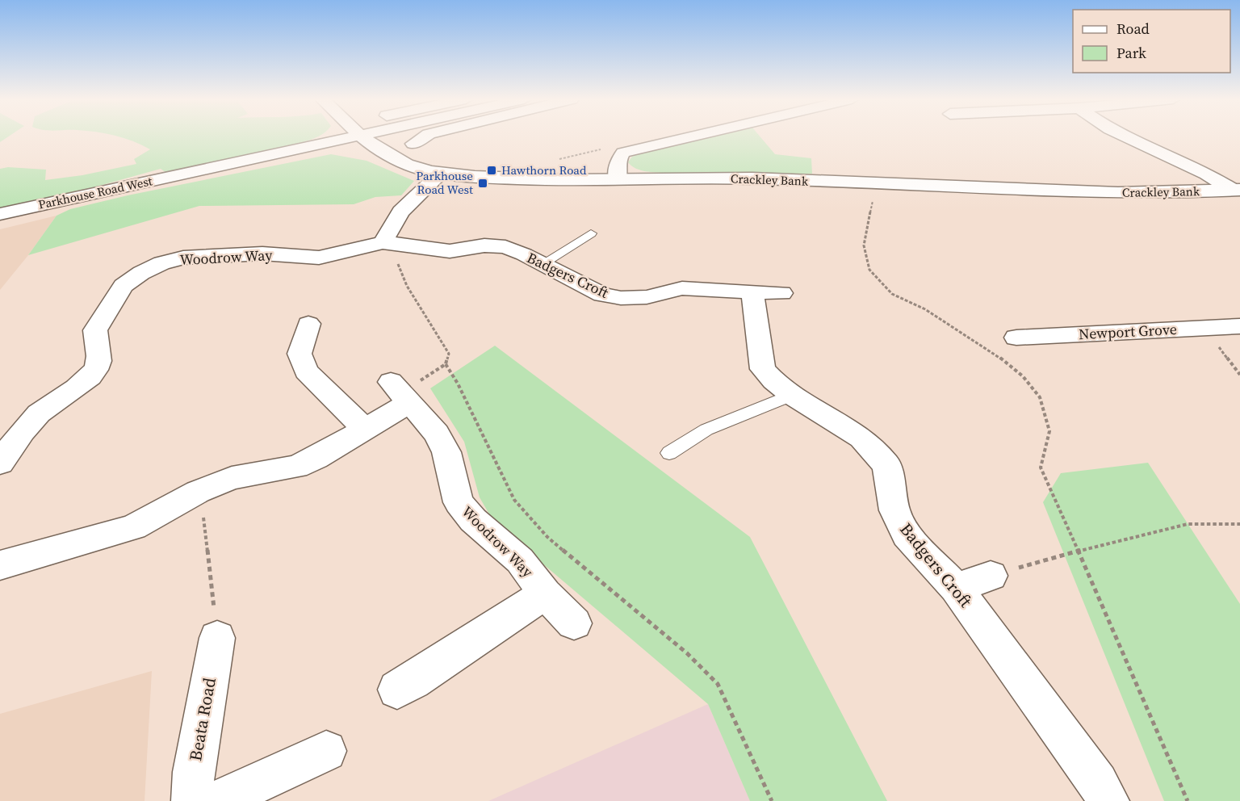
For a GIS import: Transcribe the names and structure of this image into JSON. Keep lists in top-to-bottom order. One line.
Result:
{"streets":{"street":["Crackley Bank","Parkhouse Road West","Woodrow Way","Badgers Croft","Newport Grove","Beata Road"]},"crossings":[["Woodrow Way","Badgers Croft"]],"places":{"transit":["Hawthorn Road","Parkhouse Road West"]},"legend":["Road","Park"]}
